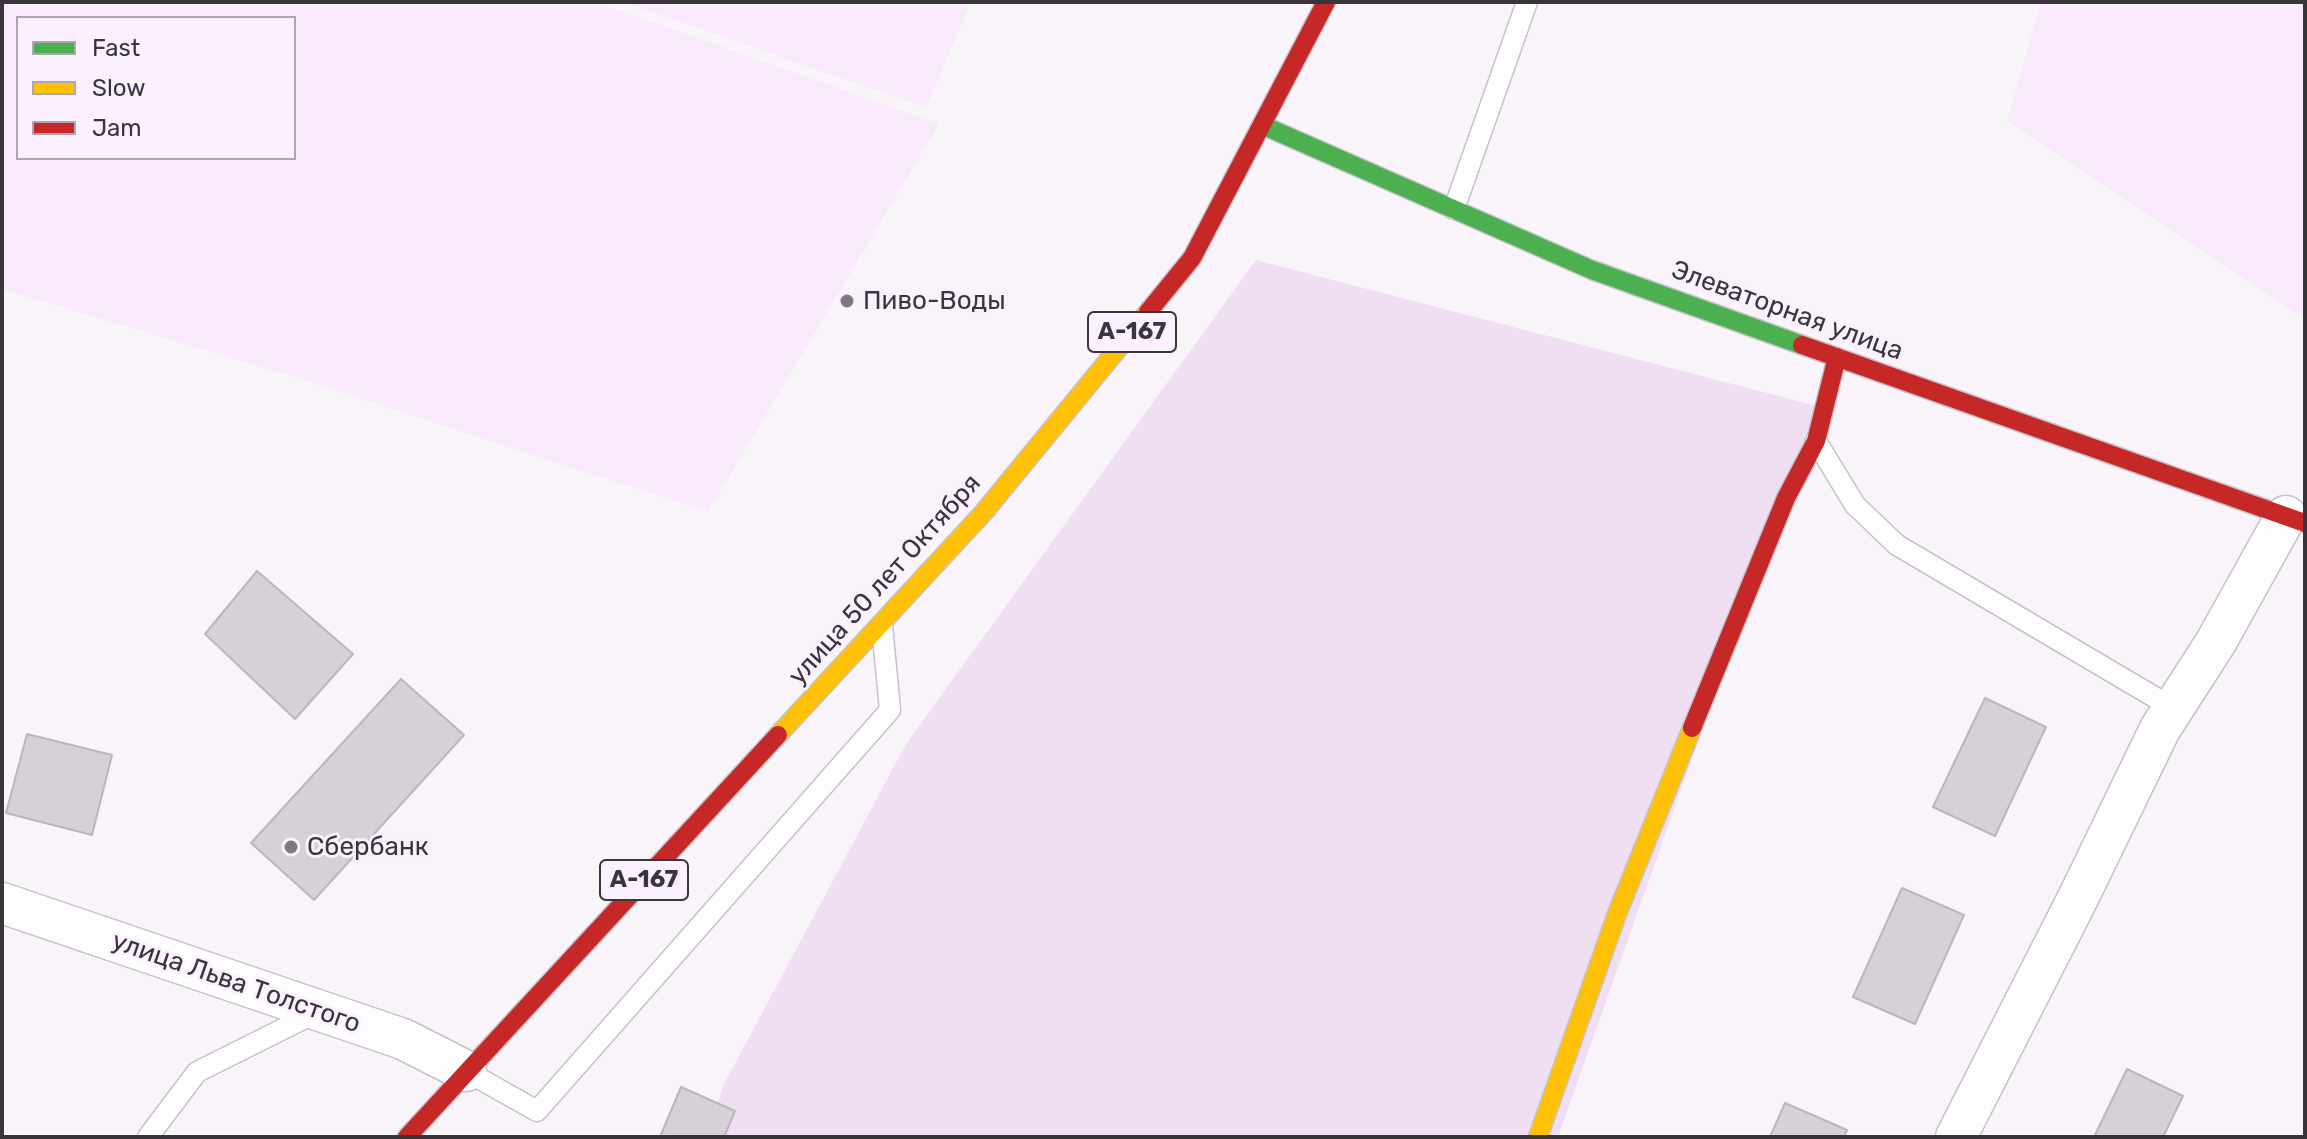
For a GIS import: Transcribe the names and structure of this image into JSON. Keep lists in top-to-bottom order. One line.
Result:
{"streets":{"main road":["Элеваторная улица","А-167","улица 50 лет Октября"],"street":["улица Льва Толстого"]},"crossings":[["Элеваторная улица","улица 50 лет Октября"],["улица 50 лет Октября","улица Льва Толстого"]],"places":["Пиво-Воды","Сбербанк"],"legend":["Fast","Slow","Jam"]}
